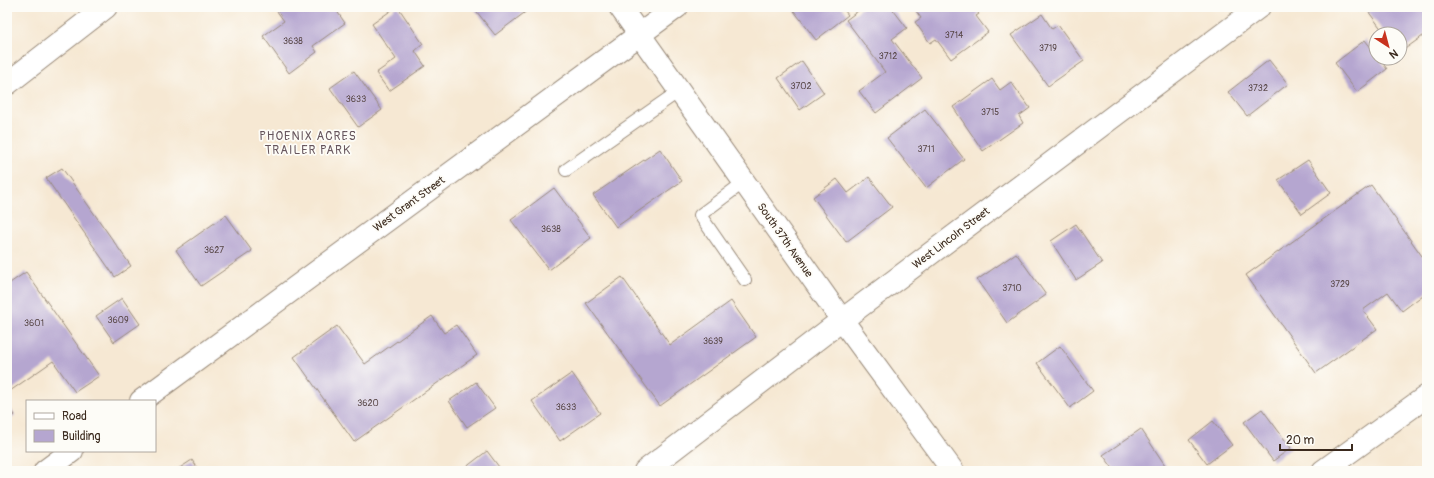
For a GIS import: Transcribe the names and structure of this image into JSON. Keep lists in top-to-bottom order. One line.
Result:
{"streets":{"street":["West Grant Street","West Lincoln Street","South 37th Avenue"]},"crossings":[["West Grant Street","South 37th Avenue"],["West Lincoln Street","South 37th Avenue"]],"districts":["PHOENIX ACRES TRAILER PARK"],"house_numbers":["3714","3638","3719","3712","3702","3732","3633","3715","3711","3638","3627","3729","3710","3609","3601","3639","3620","3633"],"legend":["Road","Building"],"scale_bar":"20 m","north":"bottom right"}
